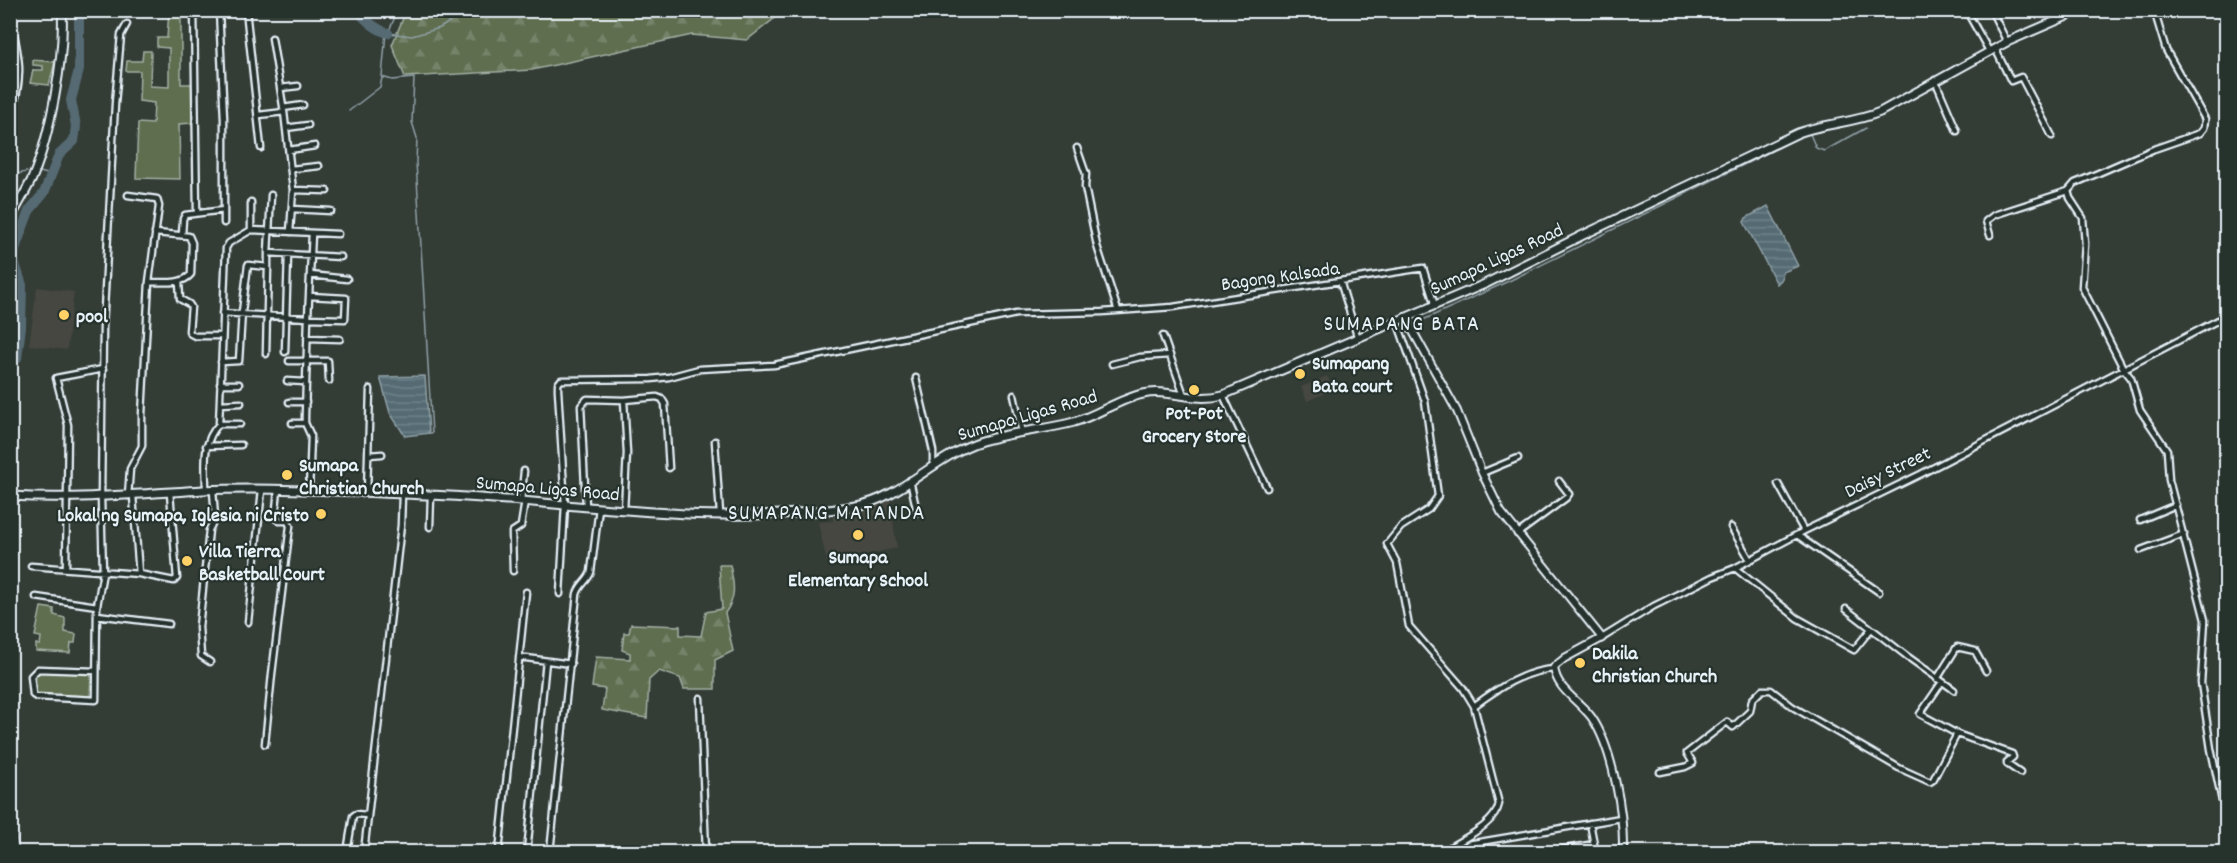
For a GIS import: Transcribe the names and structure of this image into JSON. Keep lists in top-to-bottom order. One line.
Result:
{"streets":{"main road":["Sumapa Ligas Road"],"street":["Bagong Kalsada","Daisy Street"]},"crossings":[["Sumapa Ligas Road","Bagong Kalsada"]],"districts":["SUMAPANG BATA","SUMAPANG MATANDA"],"places":["pool","Sumapang Bata court","Pot-Pot Grocery Store","Sumapa Christian Church","Lokal ng Sumapa, Iglesia ni Cristo","Sumapa Elementary School","Villa Tierra Basketball Court","Dakila Christian Church"]}
